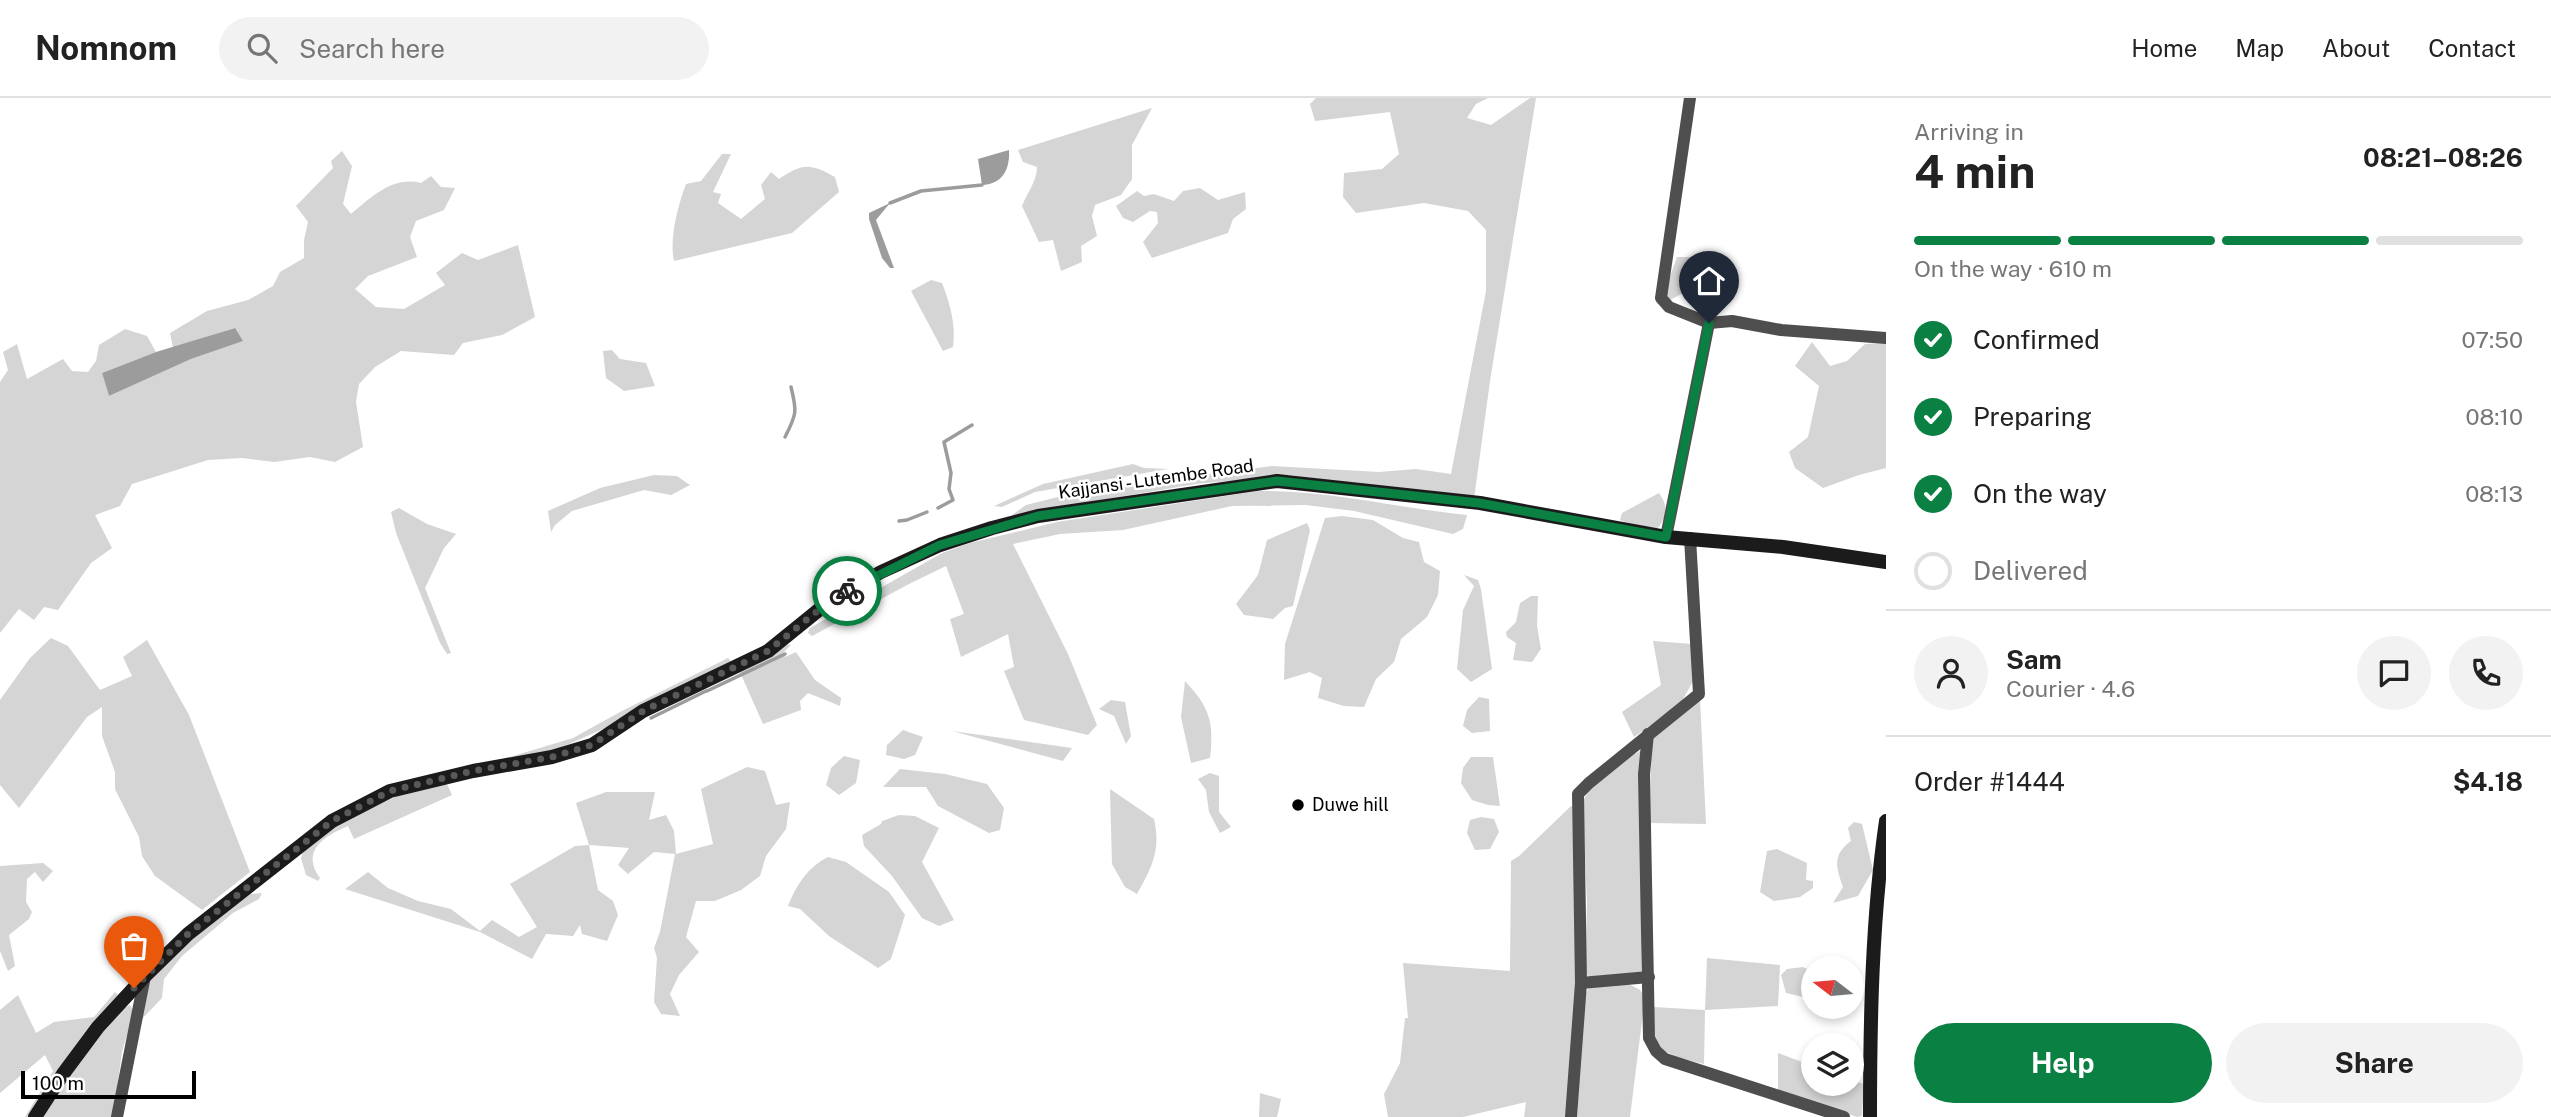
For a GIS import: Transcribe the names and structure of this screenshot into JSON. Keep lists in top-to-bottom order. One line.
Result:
{"streets":{"street":["Kajjansi - Lutembe Road"]},"places":["Duwe hill"],"scale_bar":"100 m","north":"left","page":{"header":"Nomnom","search":"Search here","nav":["Home","Map","About","Contact"],"heading":["4 min","Arriving in","08:21–08:26"],"panel":["Sam","Courier · 4.6","Order #1444","$4.18"],"bar":"On the way · 610 m","list":[["Confirmed","07:50"],["Preparing","08:10"],["On the way","08:13"],"Delivered"],"buttons":["Help","Share"],"scale":"100 m"}}
